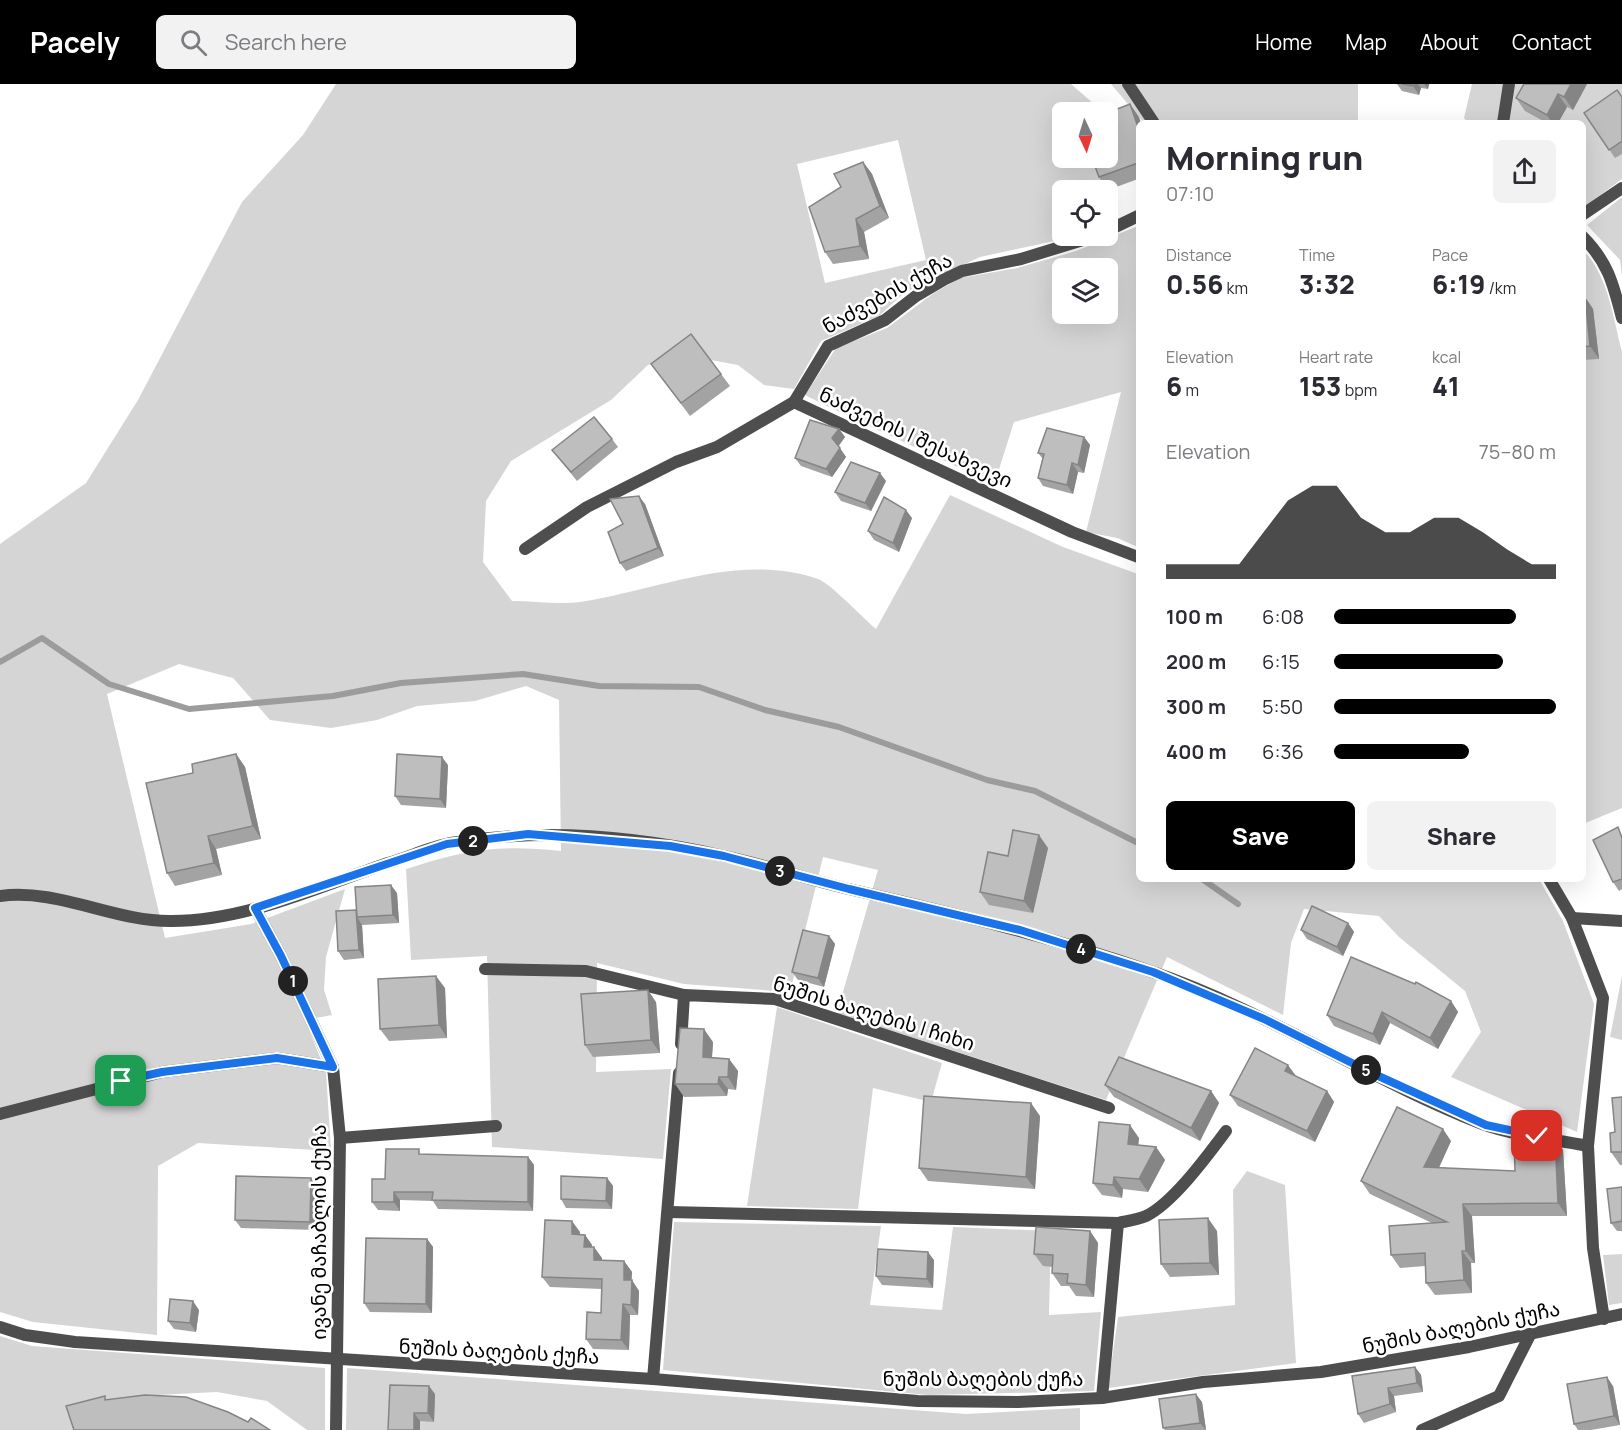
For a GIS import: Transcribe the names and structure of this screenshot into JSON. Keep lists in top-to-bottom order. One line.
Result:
{"streets":{"street":["ნაძვების ქუჩა","ნაძვების I შესახვევი","ნუშის ბაღების I ჩიხი","ივანე მაჩაბლის ქუჩა","ნუშის ბაღების ქუჩა"]},"crossings":[["ნაძვების ქუჩა","ნაძვების I შესახვევი"],["ივანე მაჩაბლის ქუჩა","ნუშის ბაღების ქუჩა"]],"north":"bottom","page":{"header":"Pacely","search":"Search here","nav":["Home","Map","About","Contact"],"heading":["Morning run","07:10"],"stats":[["Distance","0.56 km"],["Time","3:32"],["Pace","6:19 /km"],["Elevation","6 m"],["Heart rate","153 bpm"],["kcal","41"]],"chart":["Elevation","75–80 m"],"list":[{"name":"100 m","note":"6:08"},{"name":"200 m","note":"6:15"},{"name":"300 m","note":"5:50"},{"name":"400 m","note":"6:36"}],"buttons":["Save","Share"],"pins":["2","3","4","1","5"]}}
